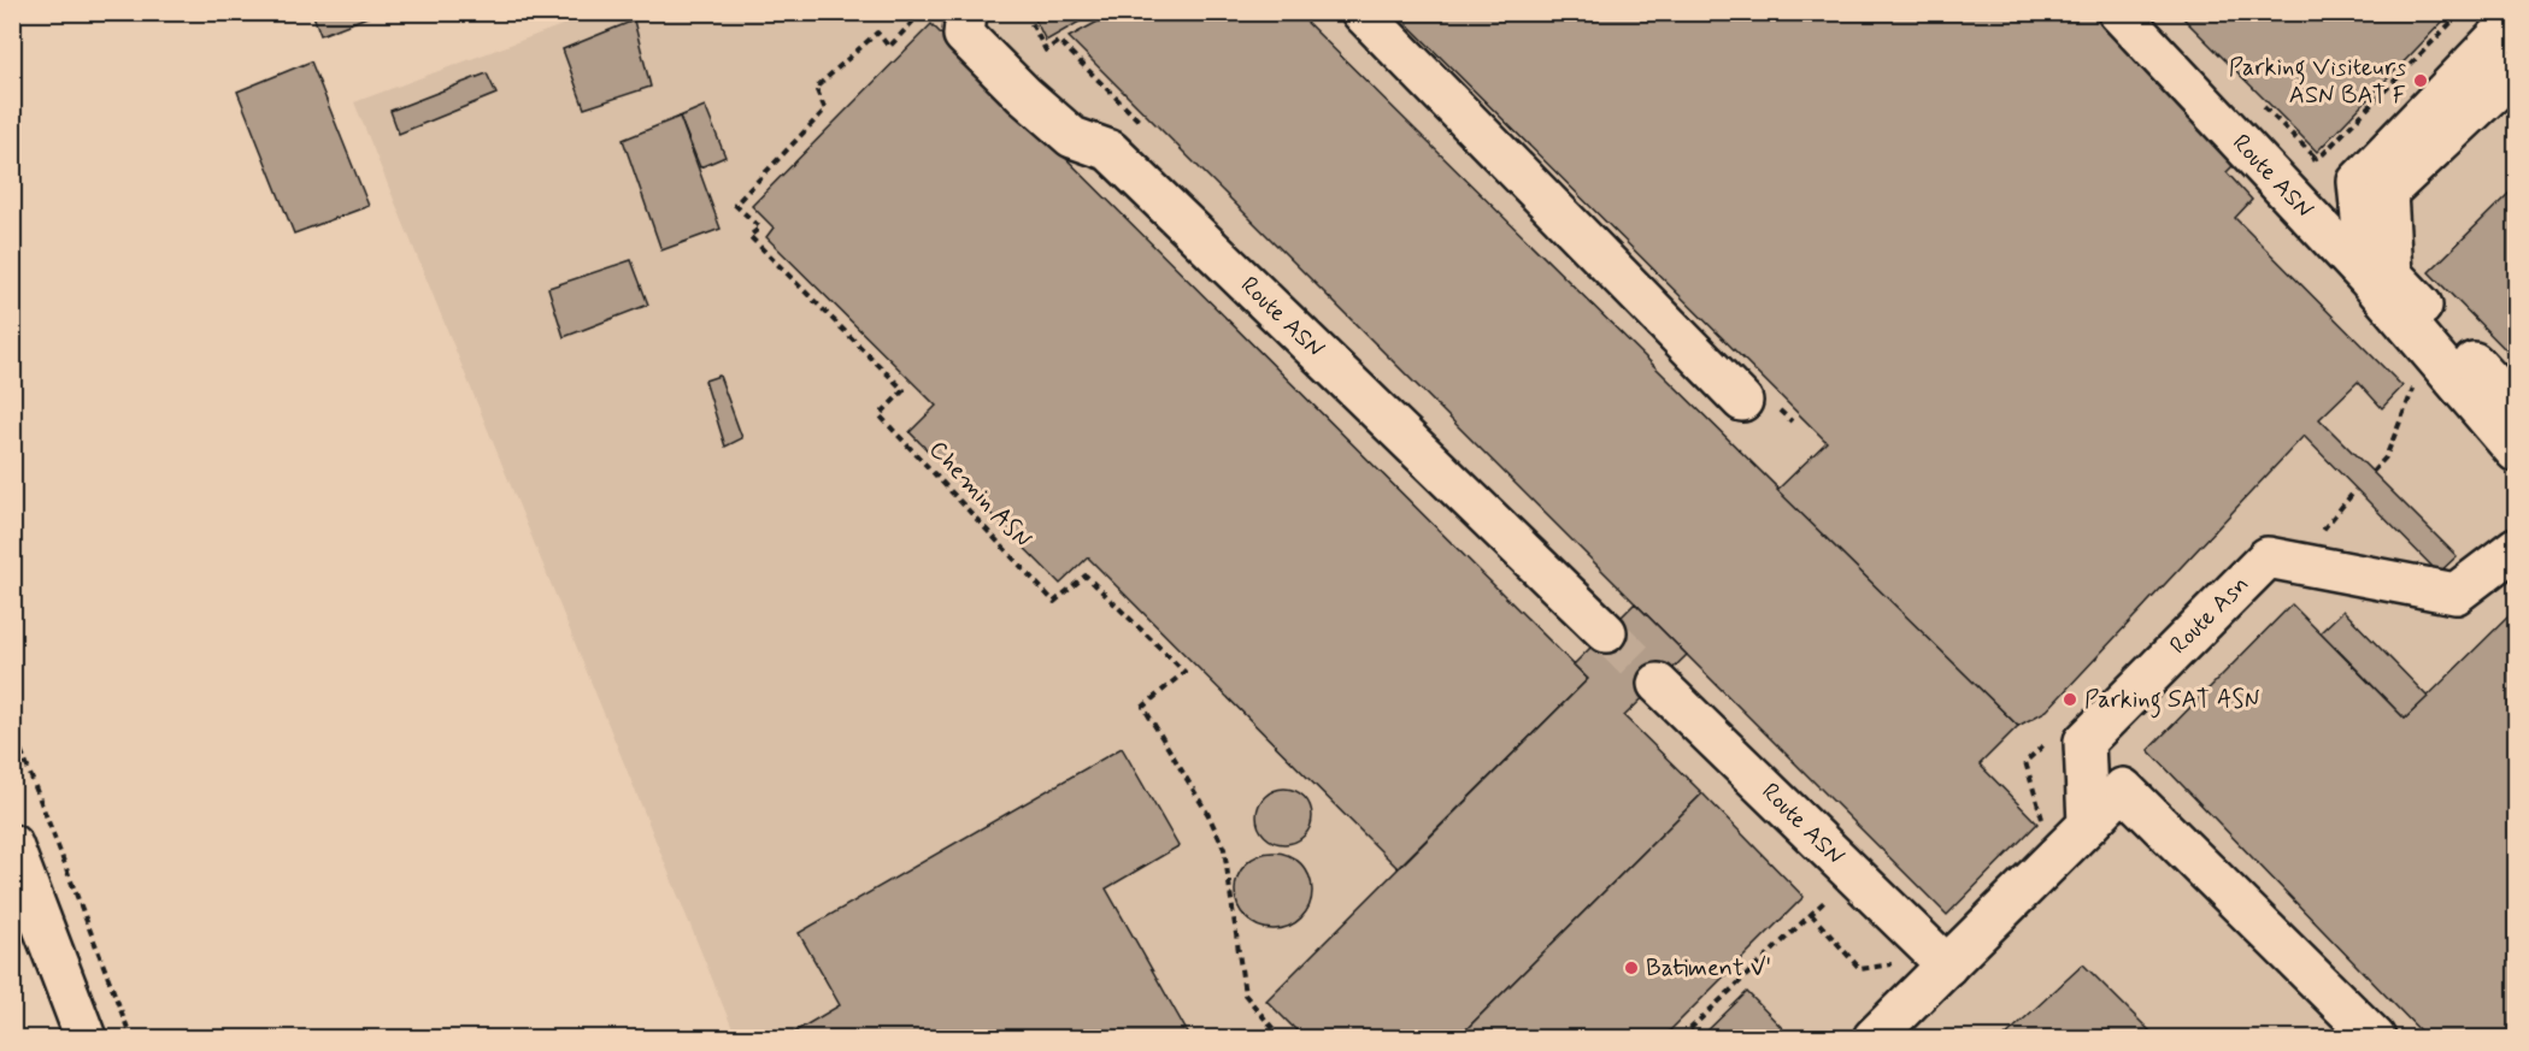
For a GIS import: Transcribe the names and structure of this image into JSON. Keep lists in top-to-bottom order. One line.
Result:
{"streets":{"street":["Route ASN","Route Asn"],"path":["Chemin ASN"]},"places":["Parking Visiteurs ASN BAT F","Parking SAT ASN","Batiment V'"]}
